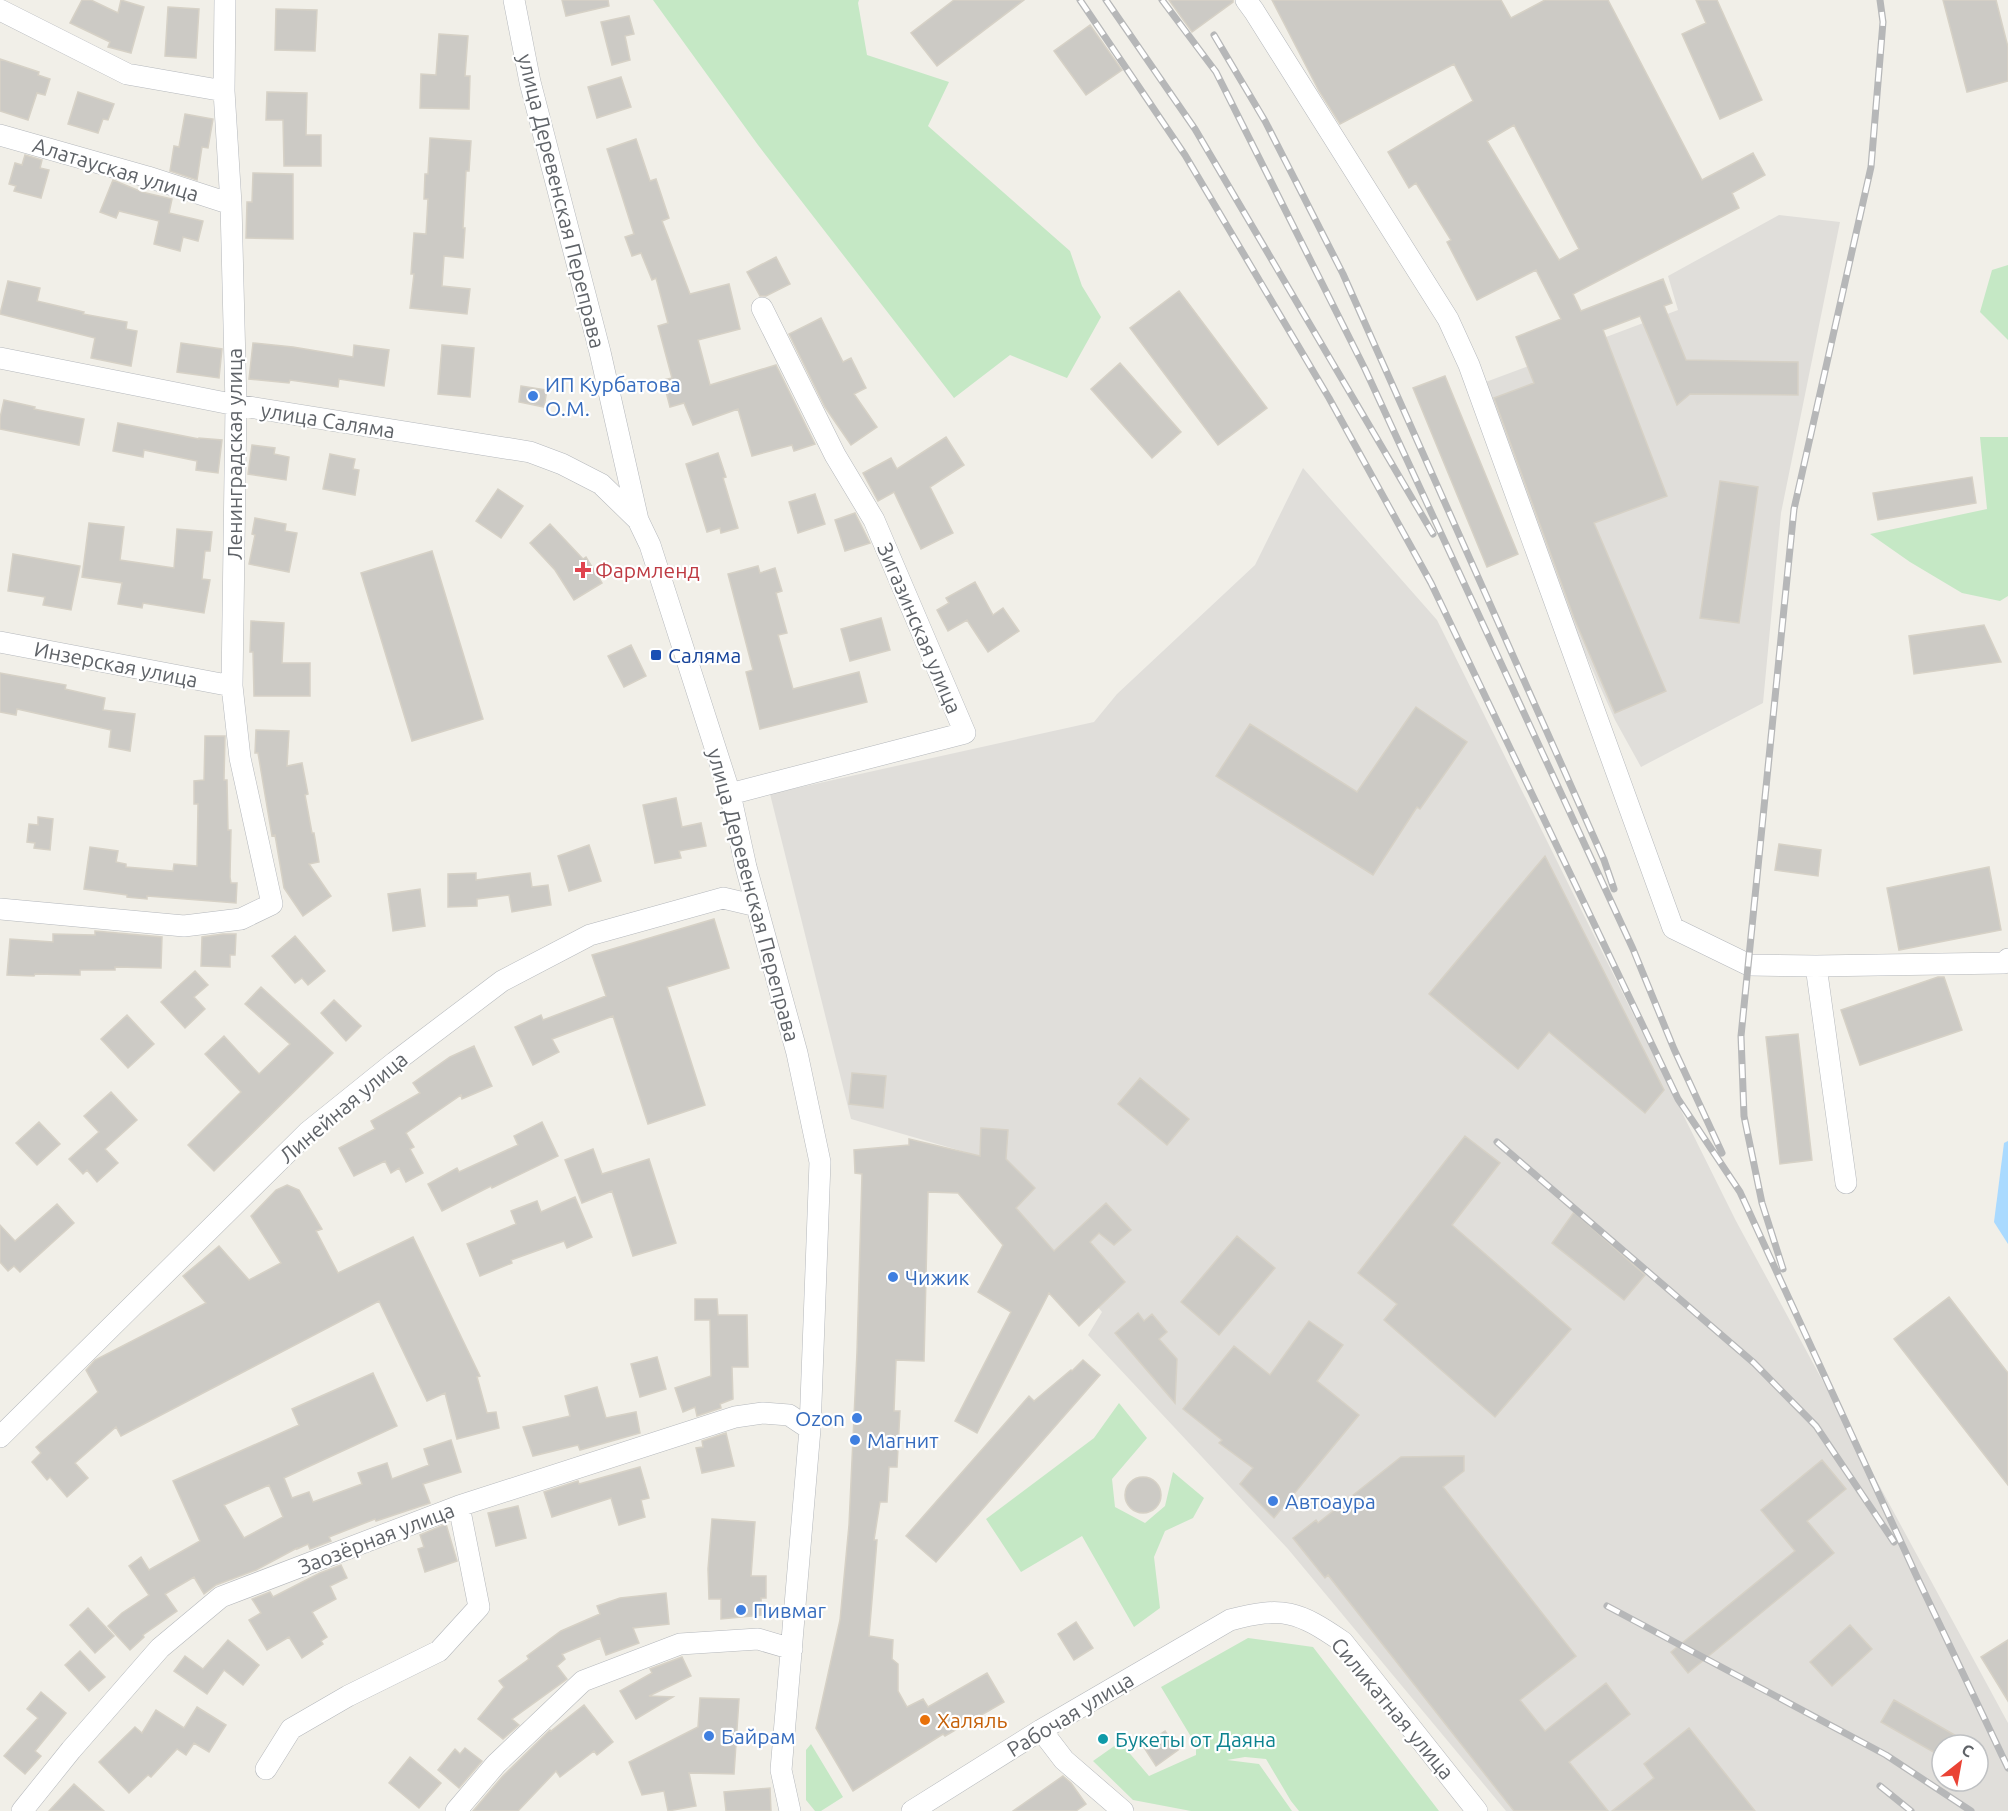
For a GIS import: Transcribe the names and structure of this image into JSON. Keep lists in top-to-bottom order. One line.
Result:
{"streets":{"street":["Алатауская улица","улица Деревенская Переправа","улица Саляма","Ленинградская улица","Зигазинская улица","Инзерская улица","Линейная улица","Заозёрная улица","Силикатная улица","Рабочая улица"]},"crossings":[["Алатауская улица","Ленинградская улица"],["улица Деревенская Переправа","улица Саляма"],["улица Деревенская Переправа","Зигазинская улица"],["улица Деревенская Переправа","Линейная улица"],["улица Деревенская Переправа","Заозёрная улица"],["улица Саляма","Ленинградская улица"],["Ленинградская улица","Инзерская улица"],["Силикатная улица","Рабочая улица"]],"places":{"other":["ИП Курбатова О.М.","Чижик","Ozon","Магнит","Автоаура","Пивмаг","Халяль","Байрам","Букеты от Даяна"],"health":["Фармленд"],"transit":["Саляма"]},"north":"top right"}
